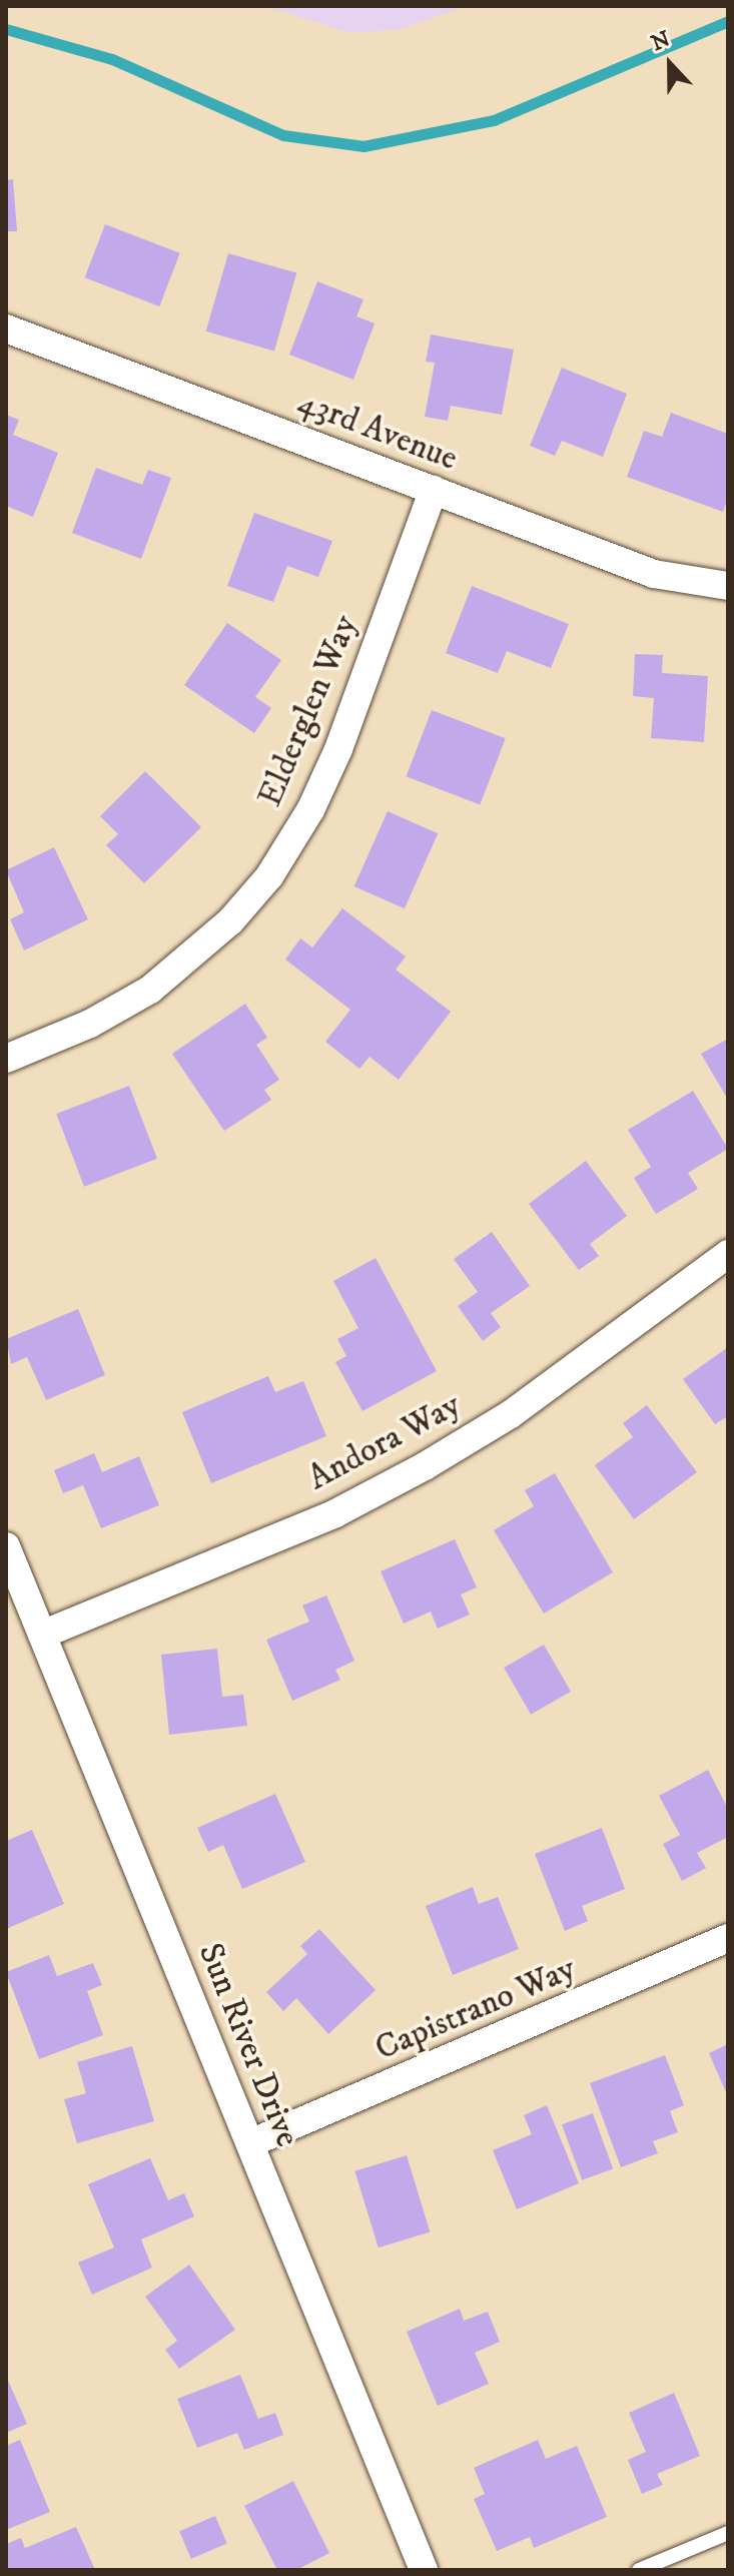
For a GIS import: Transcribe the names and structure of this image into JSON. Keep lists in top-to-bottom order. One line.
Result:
{"streets":{"street":["43rd Avenue","Elderglen Way","Andora Way","Capistrano Way","Sun River Drive"]},"crossings":[["43rd Avenue","Elderglen Way"],["Andora Way","Sun River Drive"],["Capistrano Way","Sun River Drive"]],"north":"top"}
